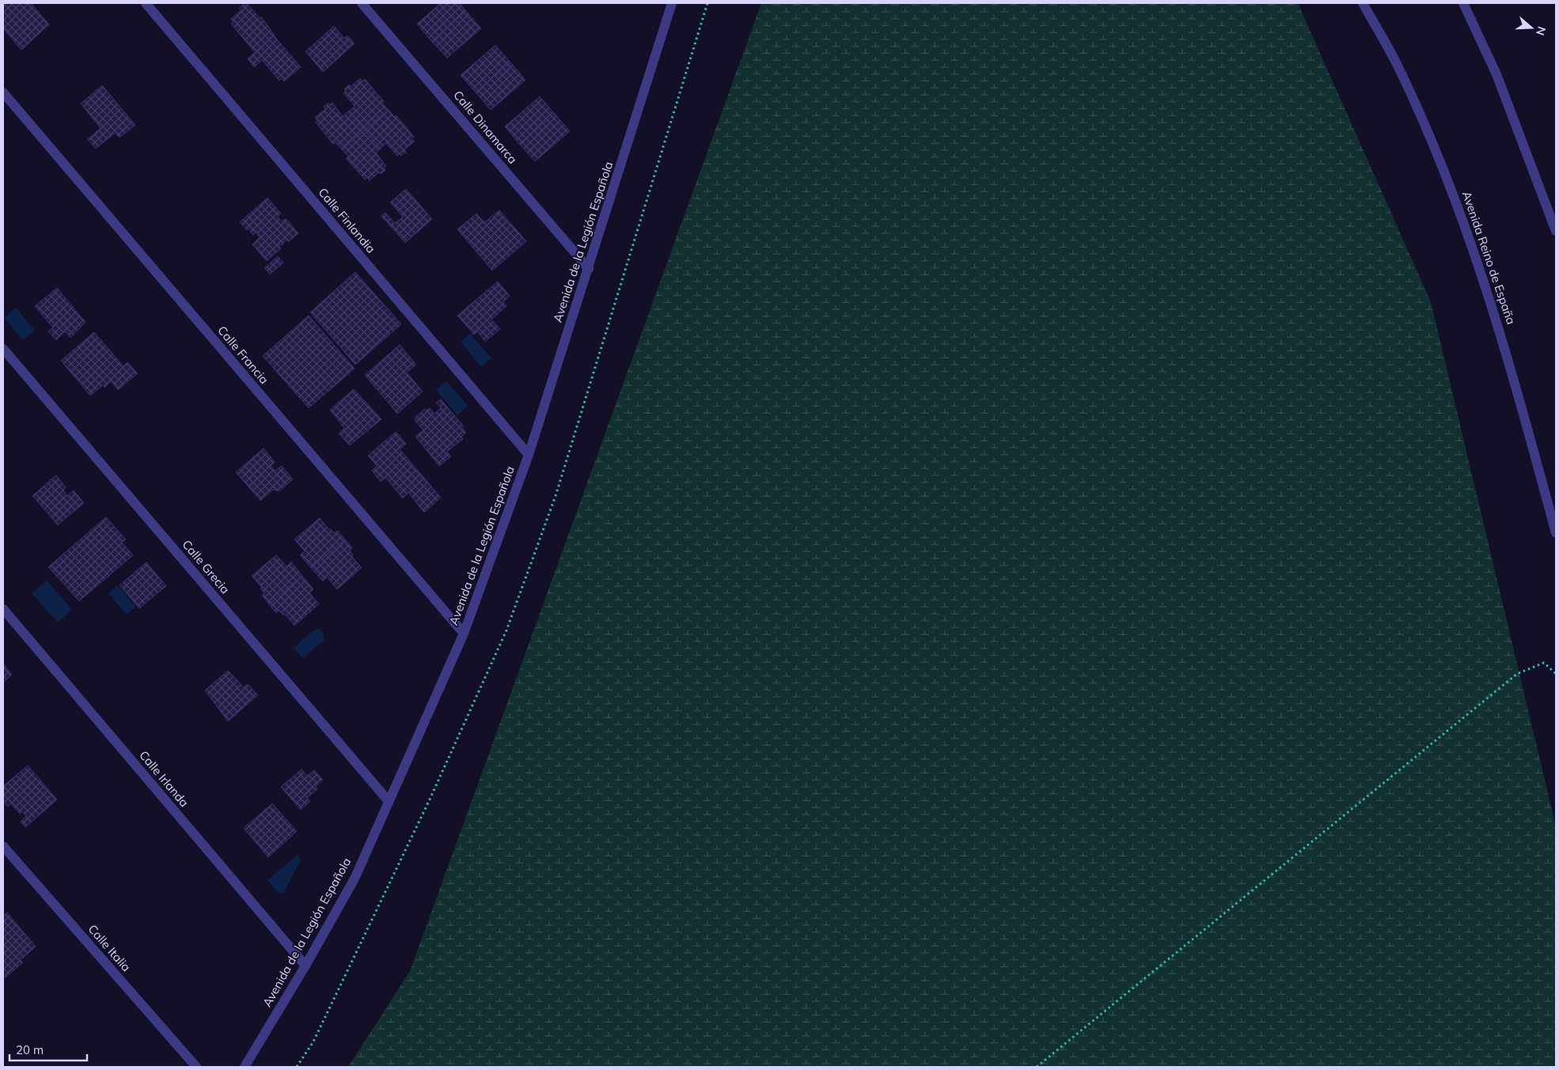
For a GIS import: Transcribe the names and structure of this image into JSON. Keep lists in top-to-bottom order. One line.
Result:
{"streets":{"street":["Calle Dinamarca","Calle Finlandia","Avenida de la Legión Española","Avenida Reino de España","Calle Francia","Calle Grecia","Calle Irlanda","Calle Italia"]},"crossings":[["Calle Dinamarca","Avenida de la Legión Española"],["Calle Finlandia","Avenida de la Legión Española"],["Avenida de la Legión Española","Calle Francia"],["Avenida de la Legión Española","Calle Grecia"],["Avenida de la Legión Española","Calle Irlanda"]],"scale_bar":"20 m","north":"right"}
